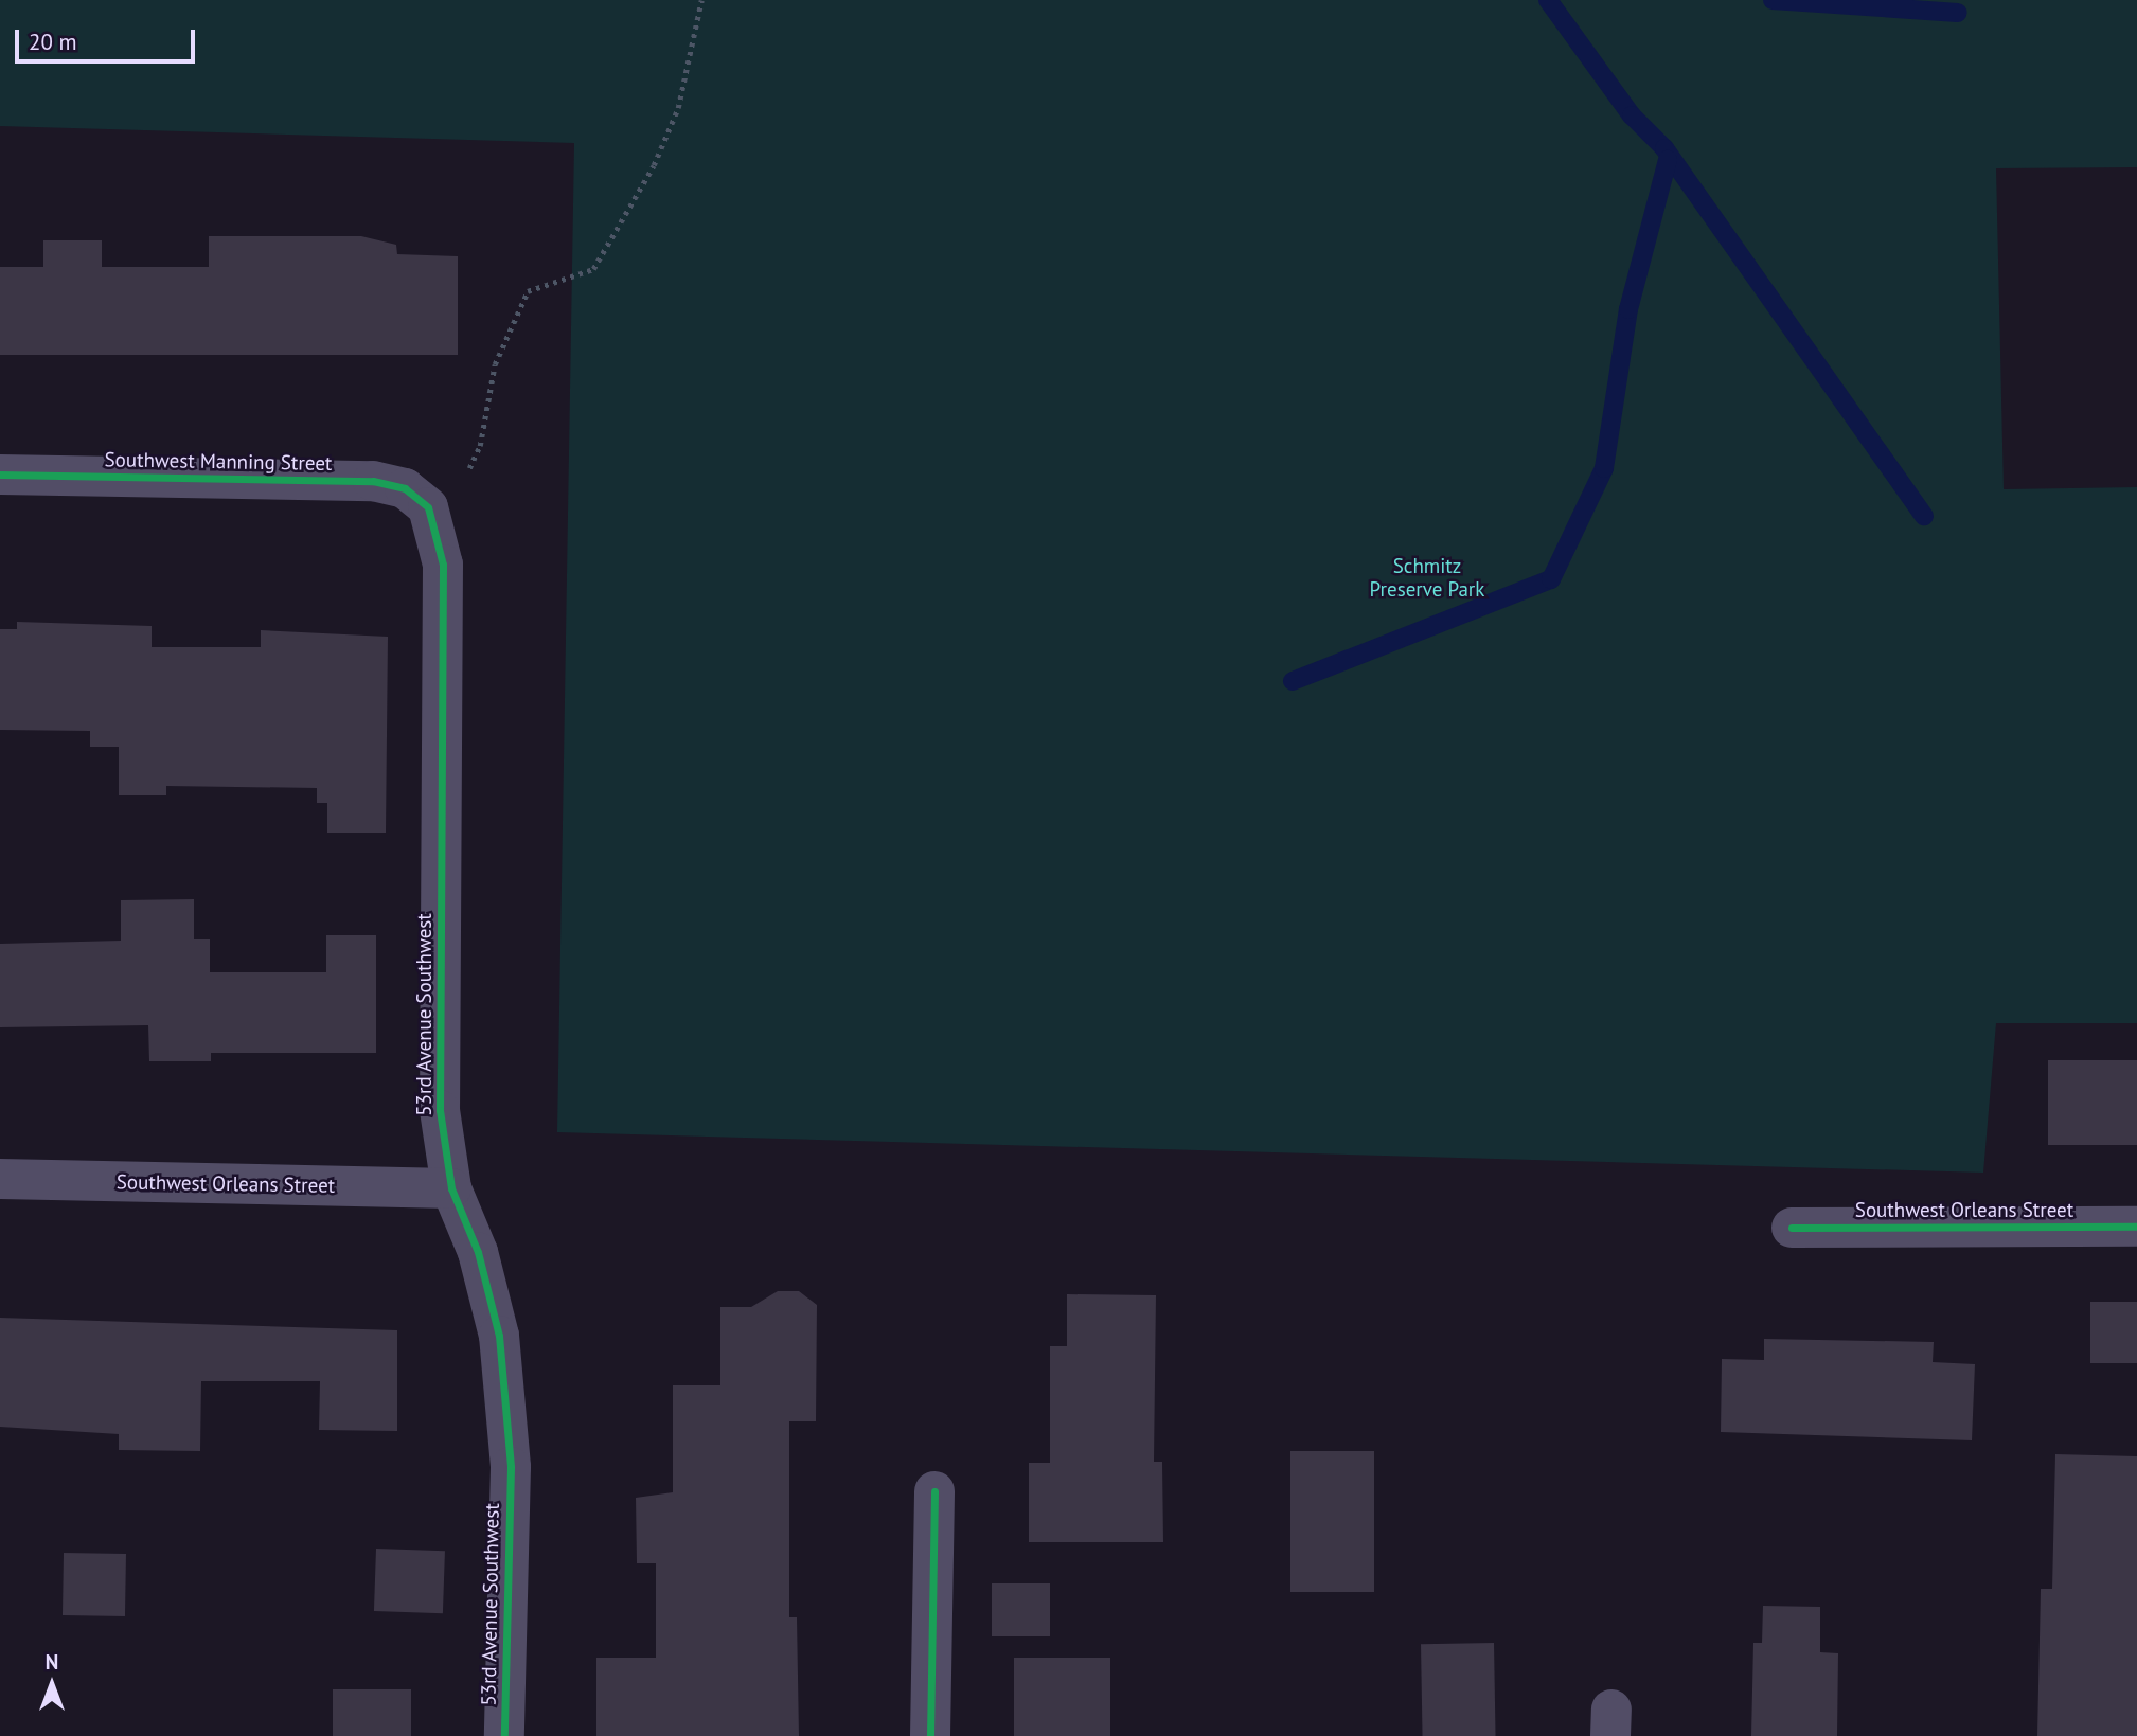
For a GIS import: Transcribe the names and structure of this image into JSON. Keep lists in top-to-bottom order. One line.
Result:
{"streets":{"street":["Southwest Manning Street","53rd Avenue Southwest","Southwest Orleans Street"]},"crossings":[["Southwest Manning Street","53rd Avenue Southwest"],["53rd Avenue Southwest","Southwest Orleans Street"]],"parks":["Schmitz Preserve Park"],"scale_bar":"20 m","north":"top"}
